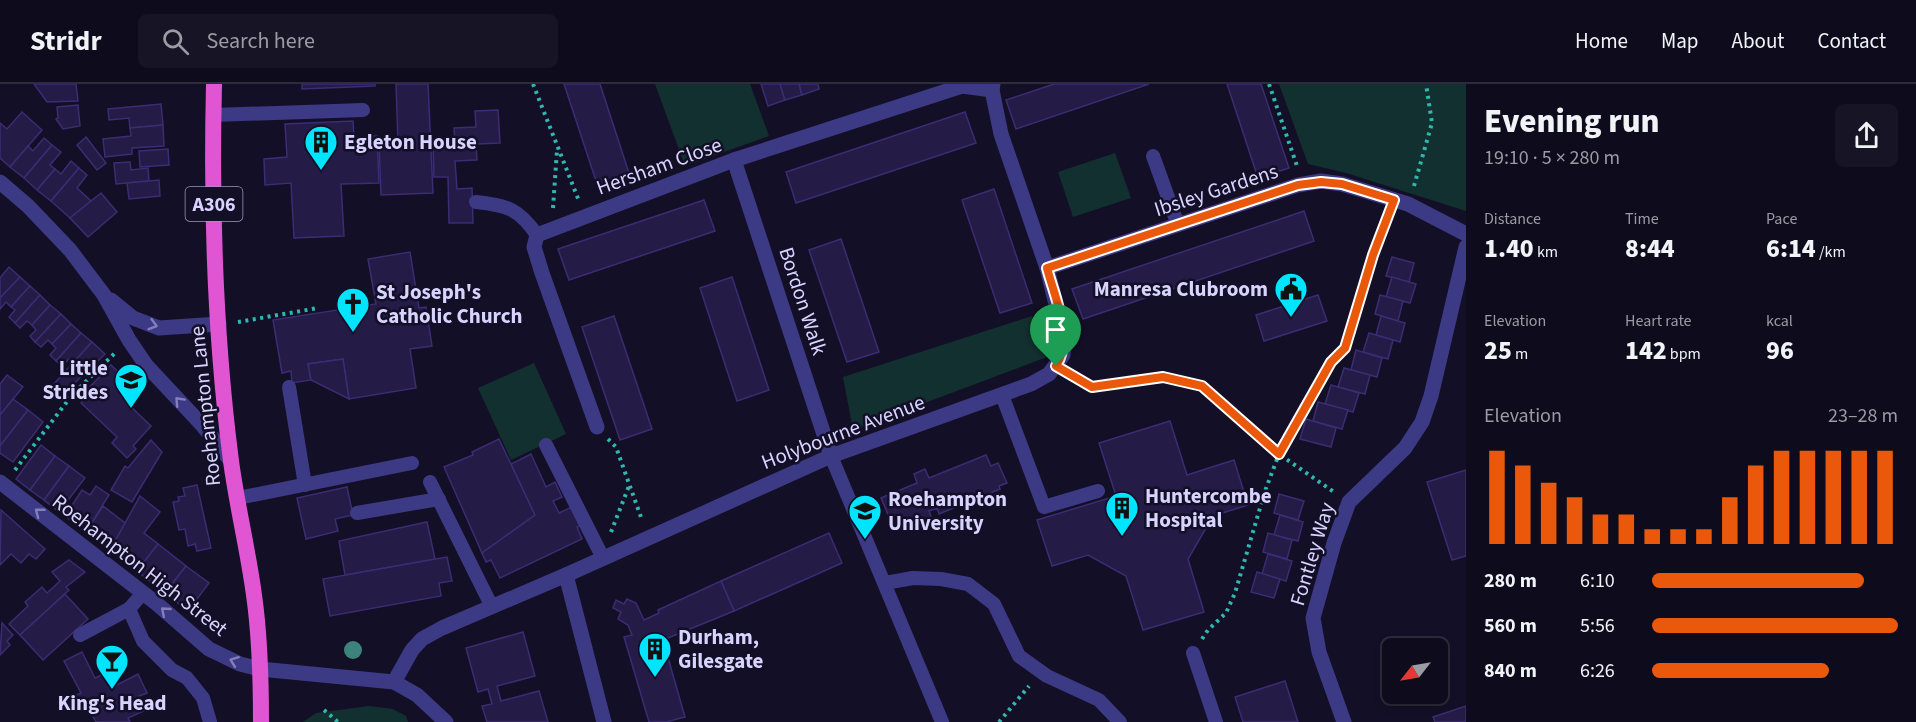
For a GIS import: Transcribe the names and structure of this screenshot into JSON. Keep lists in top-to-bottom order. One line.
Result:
{"streets":{"highway":["A306","Roehampton Lane"],"street":["Hersham Close","Ibsley Gardens","Bordon Walk","Holybourne Avenue","Fontley Way","Roehampton High Street"]},"crossings":[["Hersham Close","Bordon Walk"],["Bordon Walk","Holybourne Avenue"],["Roehampton Lane","Roehampton High Street"],["Holybourne Avenue","Roehampton High Street"]],"one_way":["Roehampton High Street"],"places":{"building":["Egleton House","Huntercombe Hospital","Durham, Gilesgate"],"public building":["Manresa Clubroom"],"church":["St Joseph's Catholic Church"],"school or university":["Little Strides","Roehampton University"],"bar":["King's Head"]},"north":"bottom left","page":{"header":"Stridr","search":"Search here","nav":["Home","Map","About","Contact"],"heading":["Evening run","19:10 · 5 × 280 m"],"stats":[["Distance","1.40 km"],["Time","8:44"],["Pace","6:14 /km"],["Elevation","25 m"],["Heart rate","142 bpm"],["kcal","96"]],"chart":["Elevation","23–28 m"],"list":[{"name":"280 m","note":"6:10"},{"name":"560 m","note":"5:56"},{"name":"840 m","note":"6:26"}]}}
